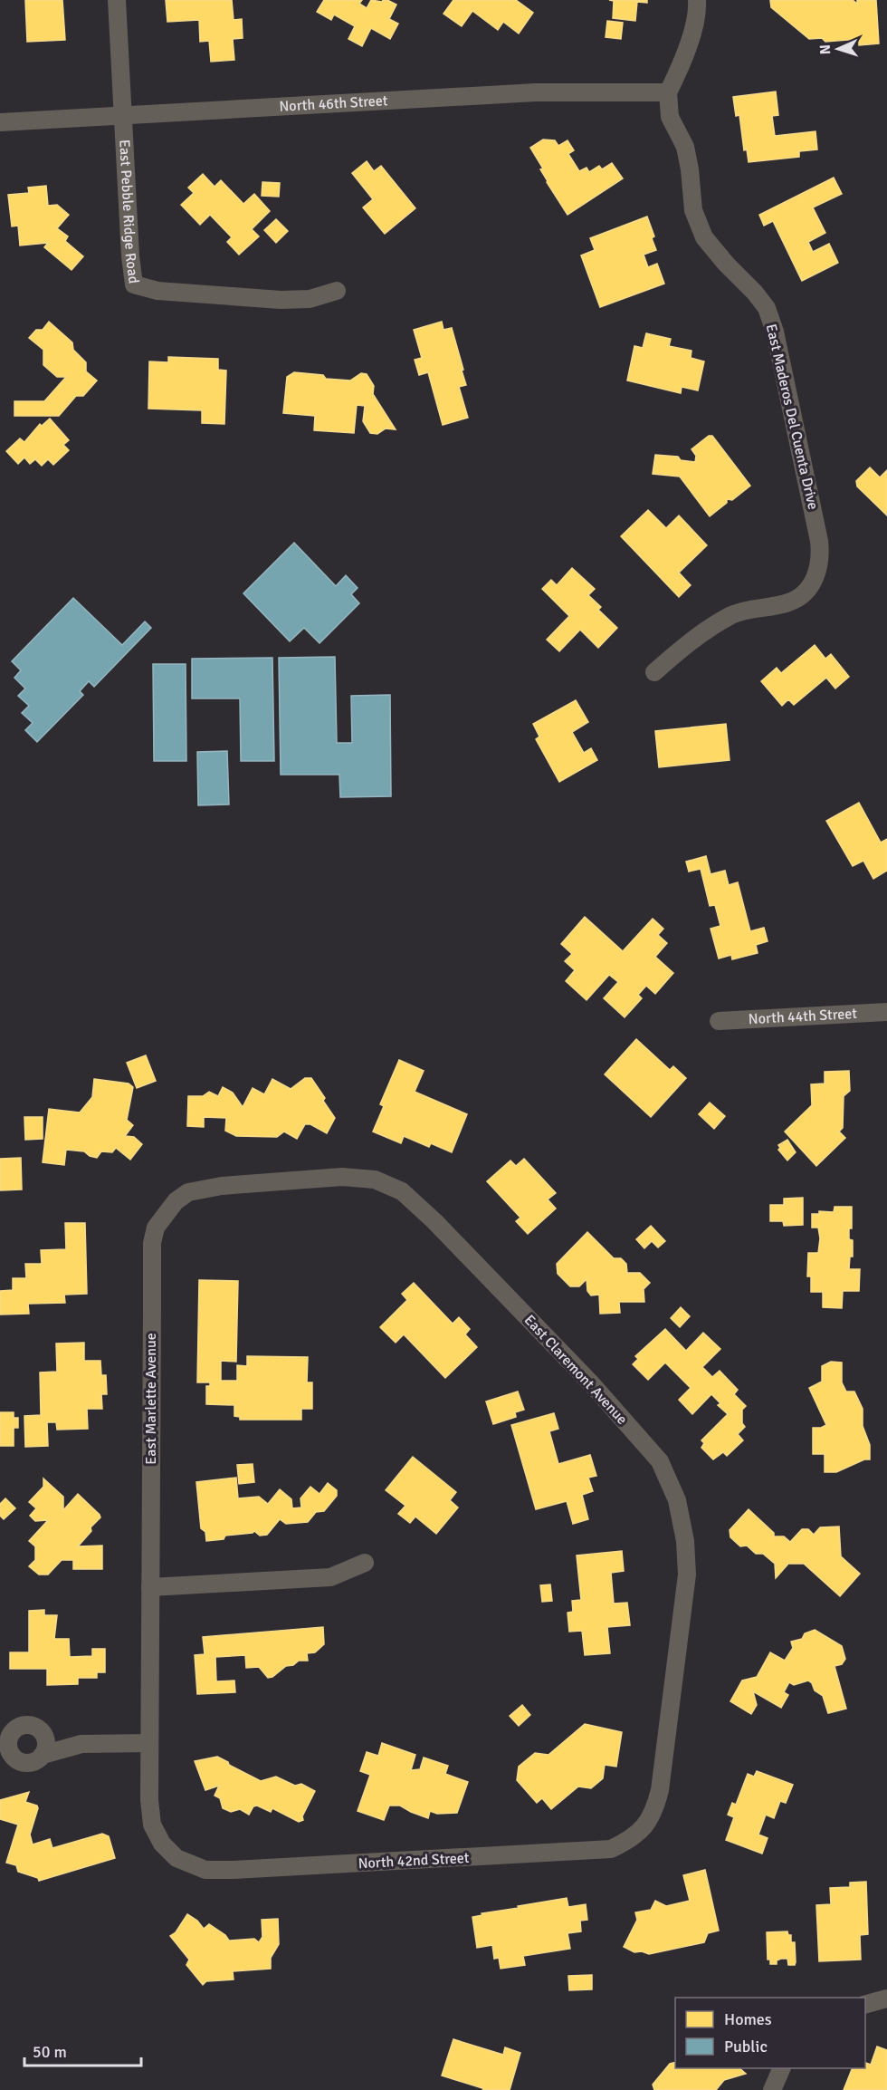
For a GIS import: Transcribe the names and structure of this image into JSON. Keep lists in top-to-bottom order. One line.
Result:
{"streets":{"street":["North 46th Street","East Pebble Ridge Road","East Maderos Del Cuenta Drive","North 44th Street","East Claremont Avenue","East Marlette Avenue","North 42nd Street"]},"crossings":[["North 46th Street","East Pebble Ridge Road"],["North 46th Street","East Maderos Del Cuenta Drive"],["East Claremont Avenue","East Marlette Avenue"],["East Claremont Avenue","North 42nd Street"],["East Marlette Avenue","North 42nd Street"]],"legend":["Homes","Public"],"scale_bar":"50 m","north":"left"}
